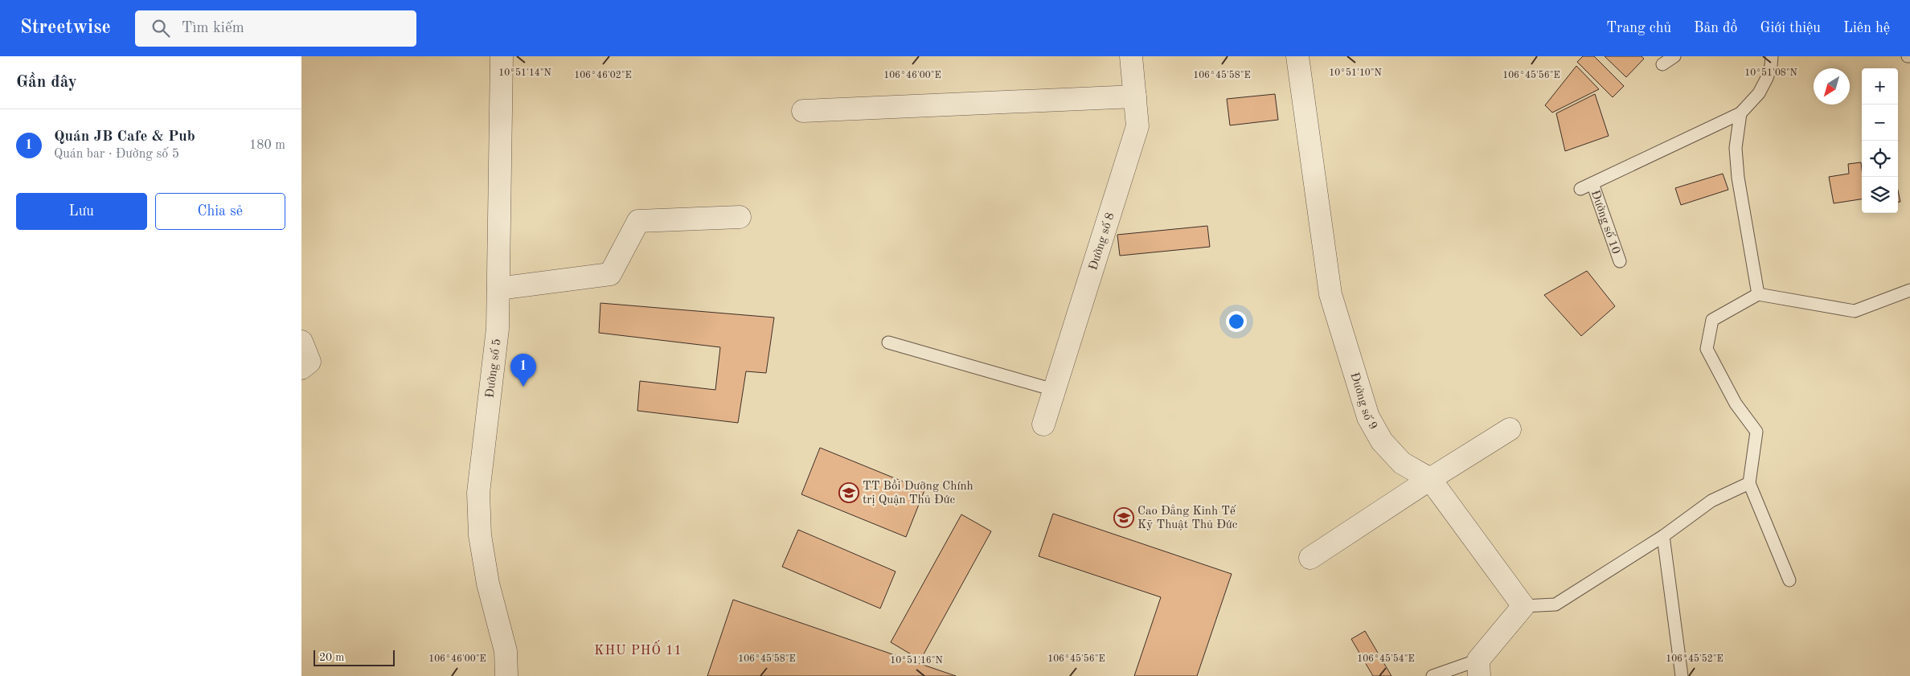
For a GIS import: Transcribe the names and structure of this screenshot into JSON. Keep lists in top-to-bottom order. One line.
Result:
{"streets":{"street":["Đường số 8","Đường số 5","Đường số 9"],"lane":["Đường số 10"]},"districts":["KHU PHỐ 11"],"places":{"school or university":["TT Bồi Dưỡng Chính trị Quận Thủ Đức","Cao Đẳng Kinh Tế Kỹ Thuật Thủ Đức"]},"scale_bar":"20 m","north":"bottom left","page":{"header":"Streetwise","search":"Tìm kiếm","nav":["Trang chủ","Bản đồ","Giới thiệu","Liên hệ"],"heading":"Gần đây","map_buttons":["+","−"],"list":[{"mark":"1","name":"Quán JB Cafe & Pub","note":"Quán bar · Đường số 5","value":"180 m"}],"buttons":["Lưu","Chia sẻ"],"pins":"1","scale":"20 m"},"coordinates":["10°51'14\"N","10°51'10\"N","10°51'08\"N","106°46'02\"E","106°46'00\"E","106°45'58\"E","106°45'56\"E","106°45'54\"E","106°45'52\"E","10°51'16\"N"]}
